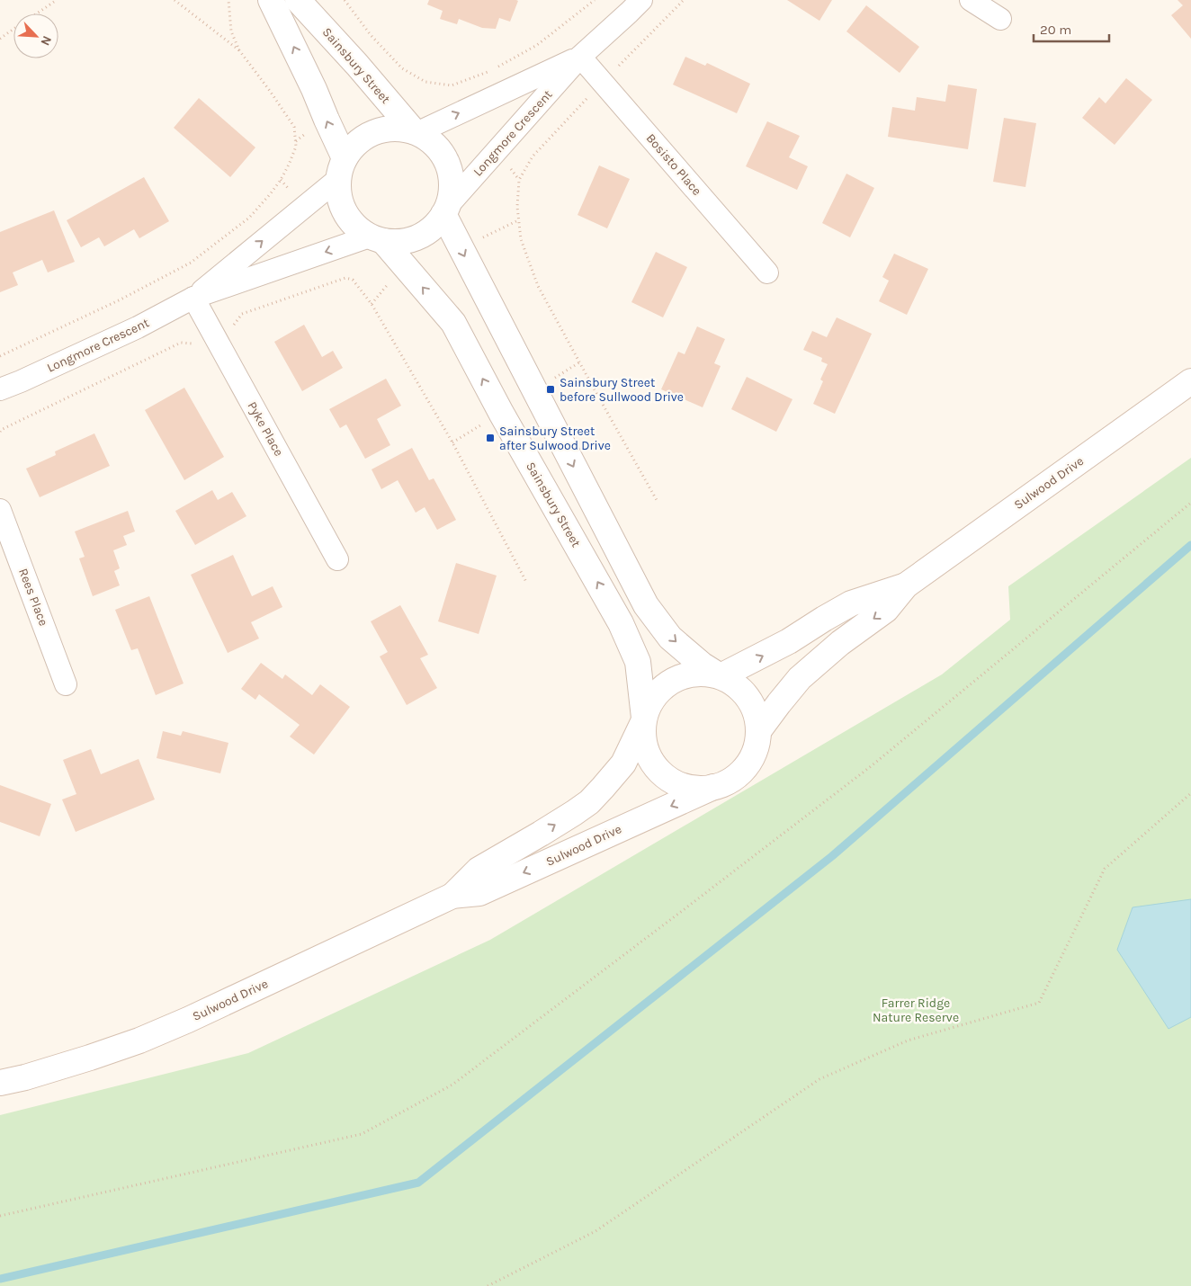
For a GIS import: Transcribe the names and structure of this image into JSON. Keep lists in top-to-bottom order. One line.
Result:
{"streets":{"main road":["Sainsbury Street","Sulwood Drive"],"street":["Longmore Crescent","Bosisto Place","Pyke Place","Rees Place"]},"crossings":[["Sainsbury Street","Longmore Crescent"],["Sainsbury Street","Sulwood Drive"],["Longmore Crescent","Bosisto Place"],["Longmore Crescent","Pyke Place"]],"parks":["Farrer Ridge Nature Reserve"],"places":{"transit":["Sainsbury Street before Sullwood Drive","Sainsbury Street after Sulwood Drive"]},"scale_bar":"20 m","north":"bottom right"}
